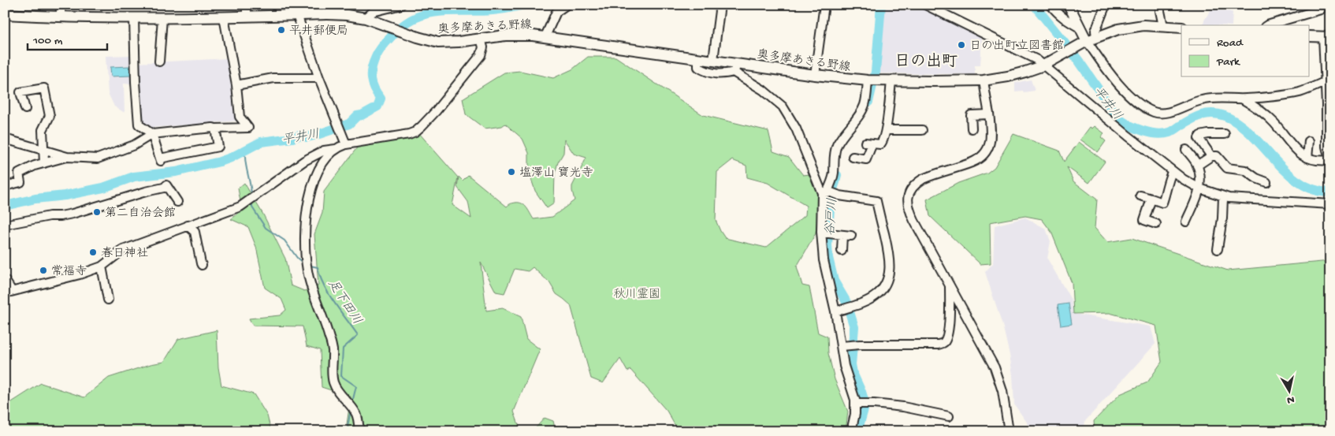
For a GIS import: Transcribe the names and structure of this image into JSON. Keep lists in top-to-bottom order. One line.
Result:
{"streets":{"main road":["奥多摩あきる野線"]},"districts":["日の出町"],"water":["平井川","谷戸川","足下田川"],"parks":["秋川霊園"],"places":["平井郵便局","日の出町立図書館","塩澤山 寶光寺","第二自治会館","春日神社","常福寺"],"legend":["Road","Park"],"scale_bar":"100 m","north":"bottom"}
